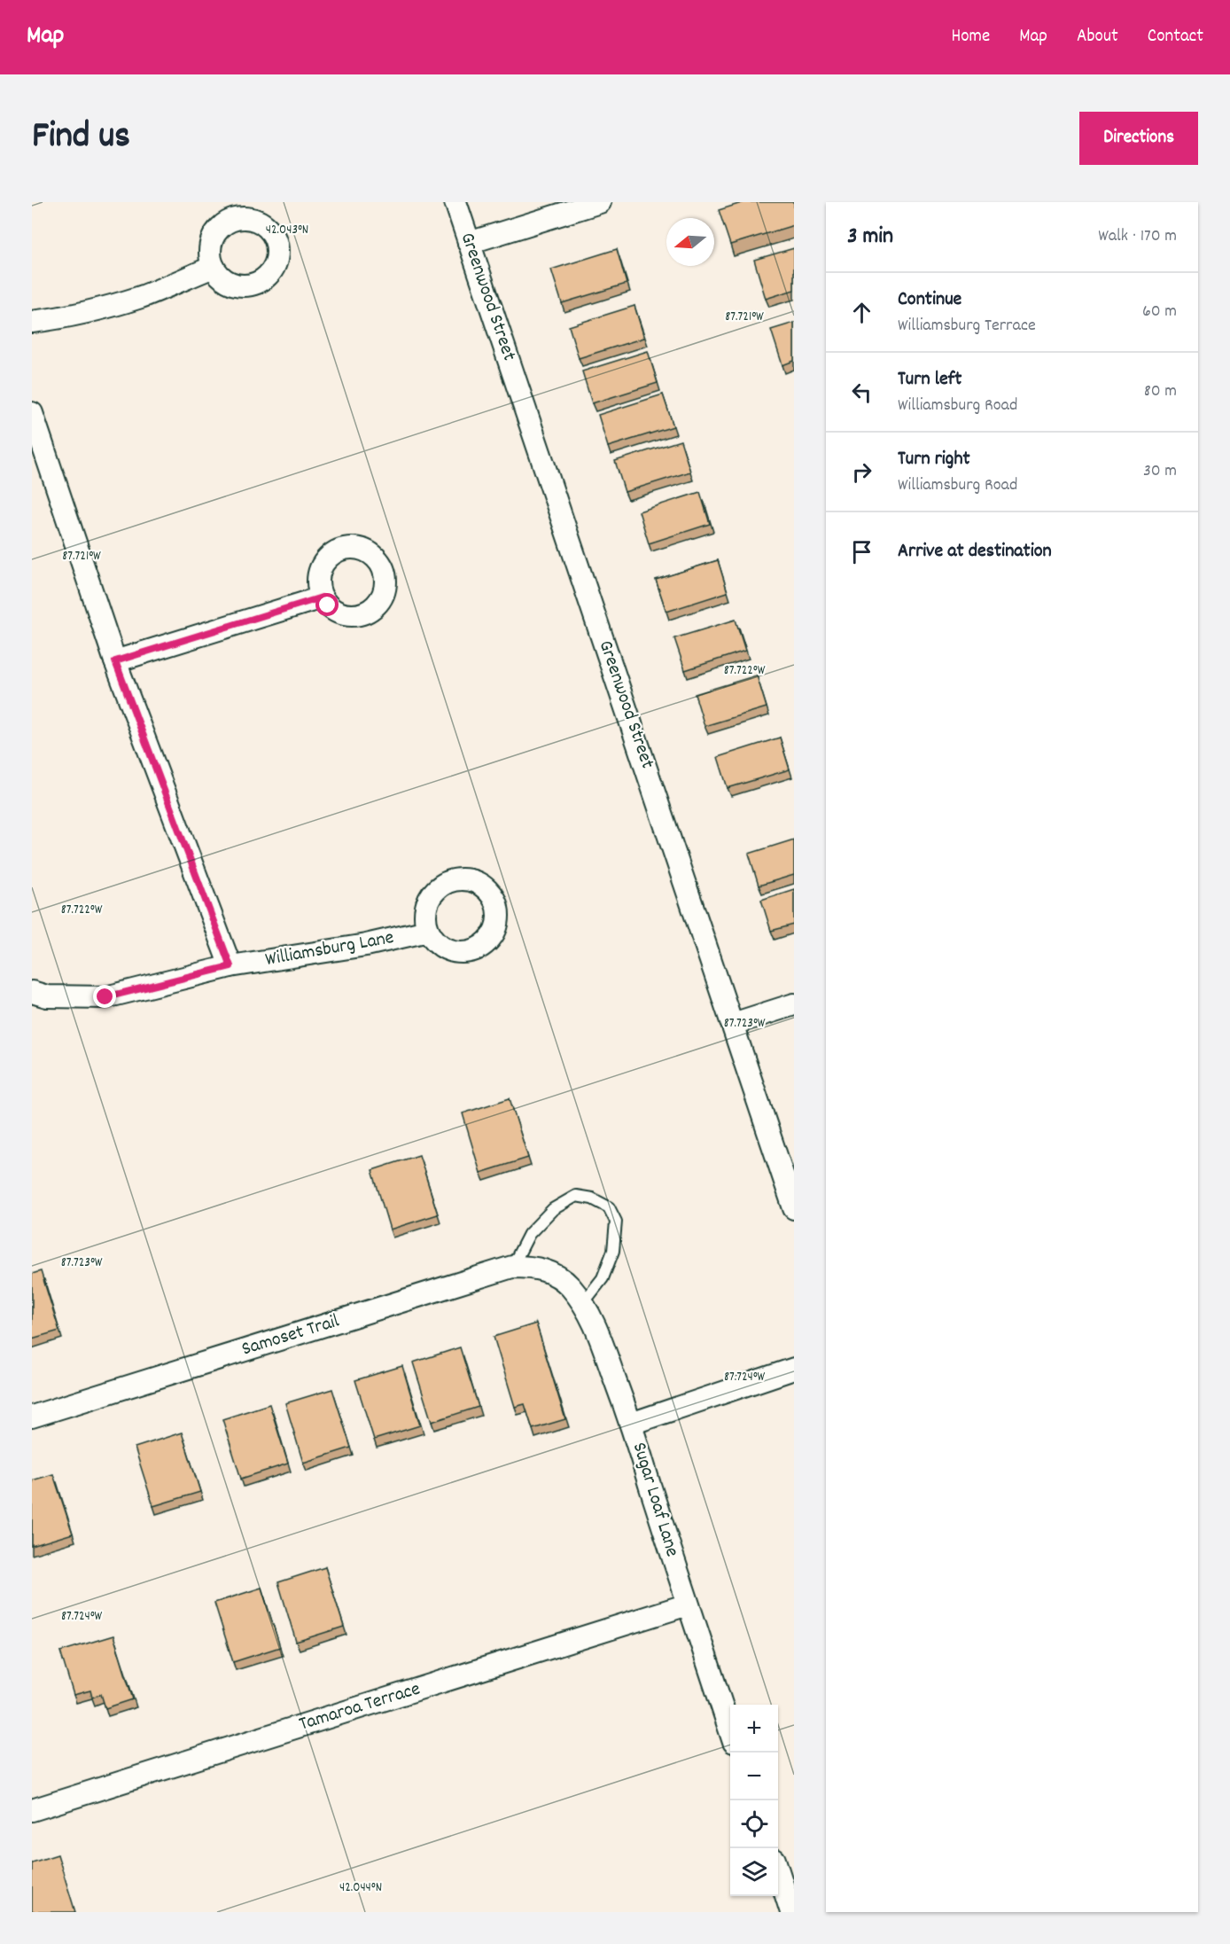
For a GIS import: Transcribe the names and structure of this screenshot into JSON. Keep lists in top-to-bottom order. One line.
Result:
{"streets":{"street":["Greenwood Street","Williamsburg Lane","Samoset Trail","Sugar Loaf Lane","Tamaroa Terrace"]},"crossings":[["Samoset Trail","Sugar Loaf Lane"],["Sugar Loaf Lane","Tamaroa Terrace"]],"north":"left","page":{"header":"Map","nav":["Home","Map","About","Contact"],"title":"Find us","buttons":"Directions","heading":["3 min","Walk · 170 m"],"list":[["Continue","Williamsburg Terrace","60 m"],["Turn left","Williamsburg Road","80 m"],["Turn right","Williamsburg Road","30 m"],"Arrive at destination"],"map_buttons":["+","−"]},"coordinates":["42.043°N","87.721°W","87.722°W","87.723°W","87.724°W","42.044°N"]}
